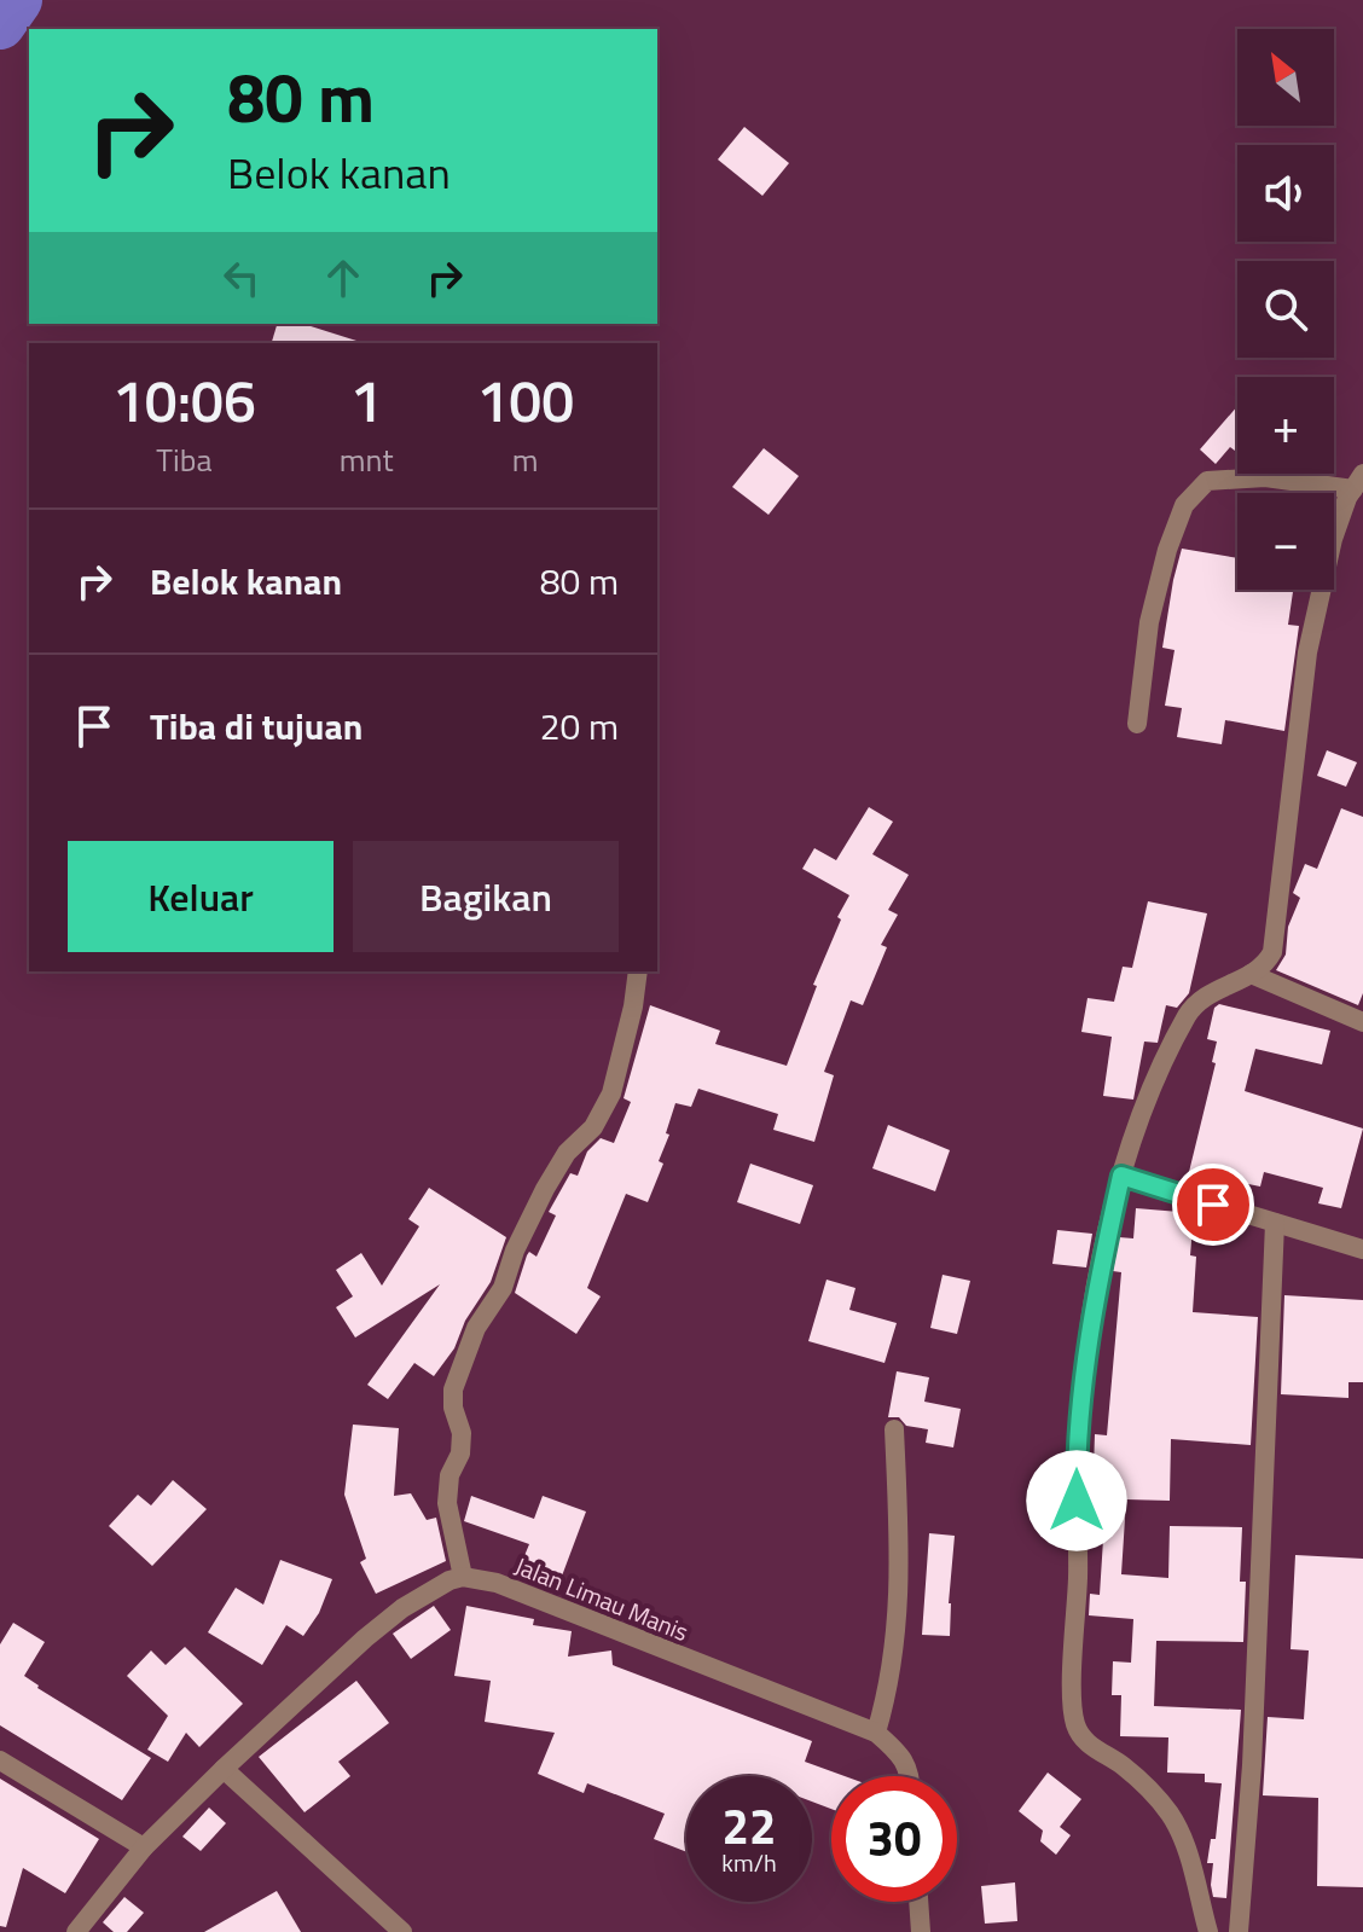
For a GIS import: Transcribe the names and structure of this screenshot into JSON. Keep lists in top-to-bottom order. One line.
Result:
{"streets":{"street":["Jalan Limau Manis"]},"north":"top left","page":{"map_buttons":["+","−"],"turn":["80 m","Belok kanan"],"eta":["10:06","Tiba","1","mnt","100","m"],"list":[{"name":"Belok kanan","value":"80 m"},{"name":"Tiba di tujuan","value":"20 m"}],"buttons":["Keluar","Bagikan"],"speed":"22 km/h","limit":"30"}}
